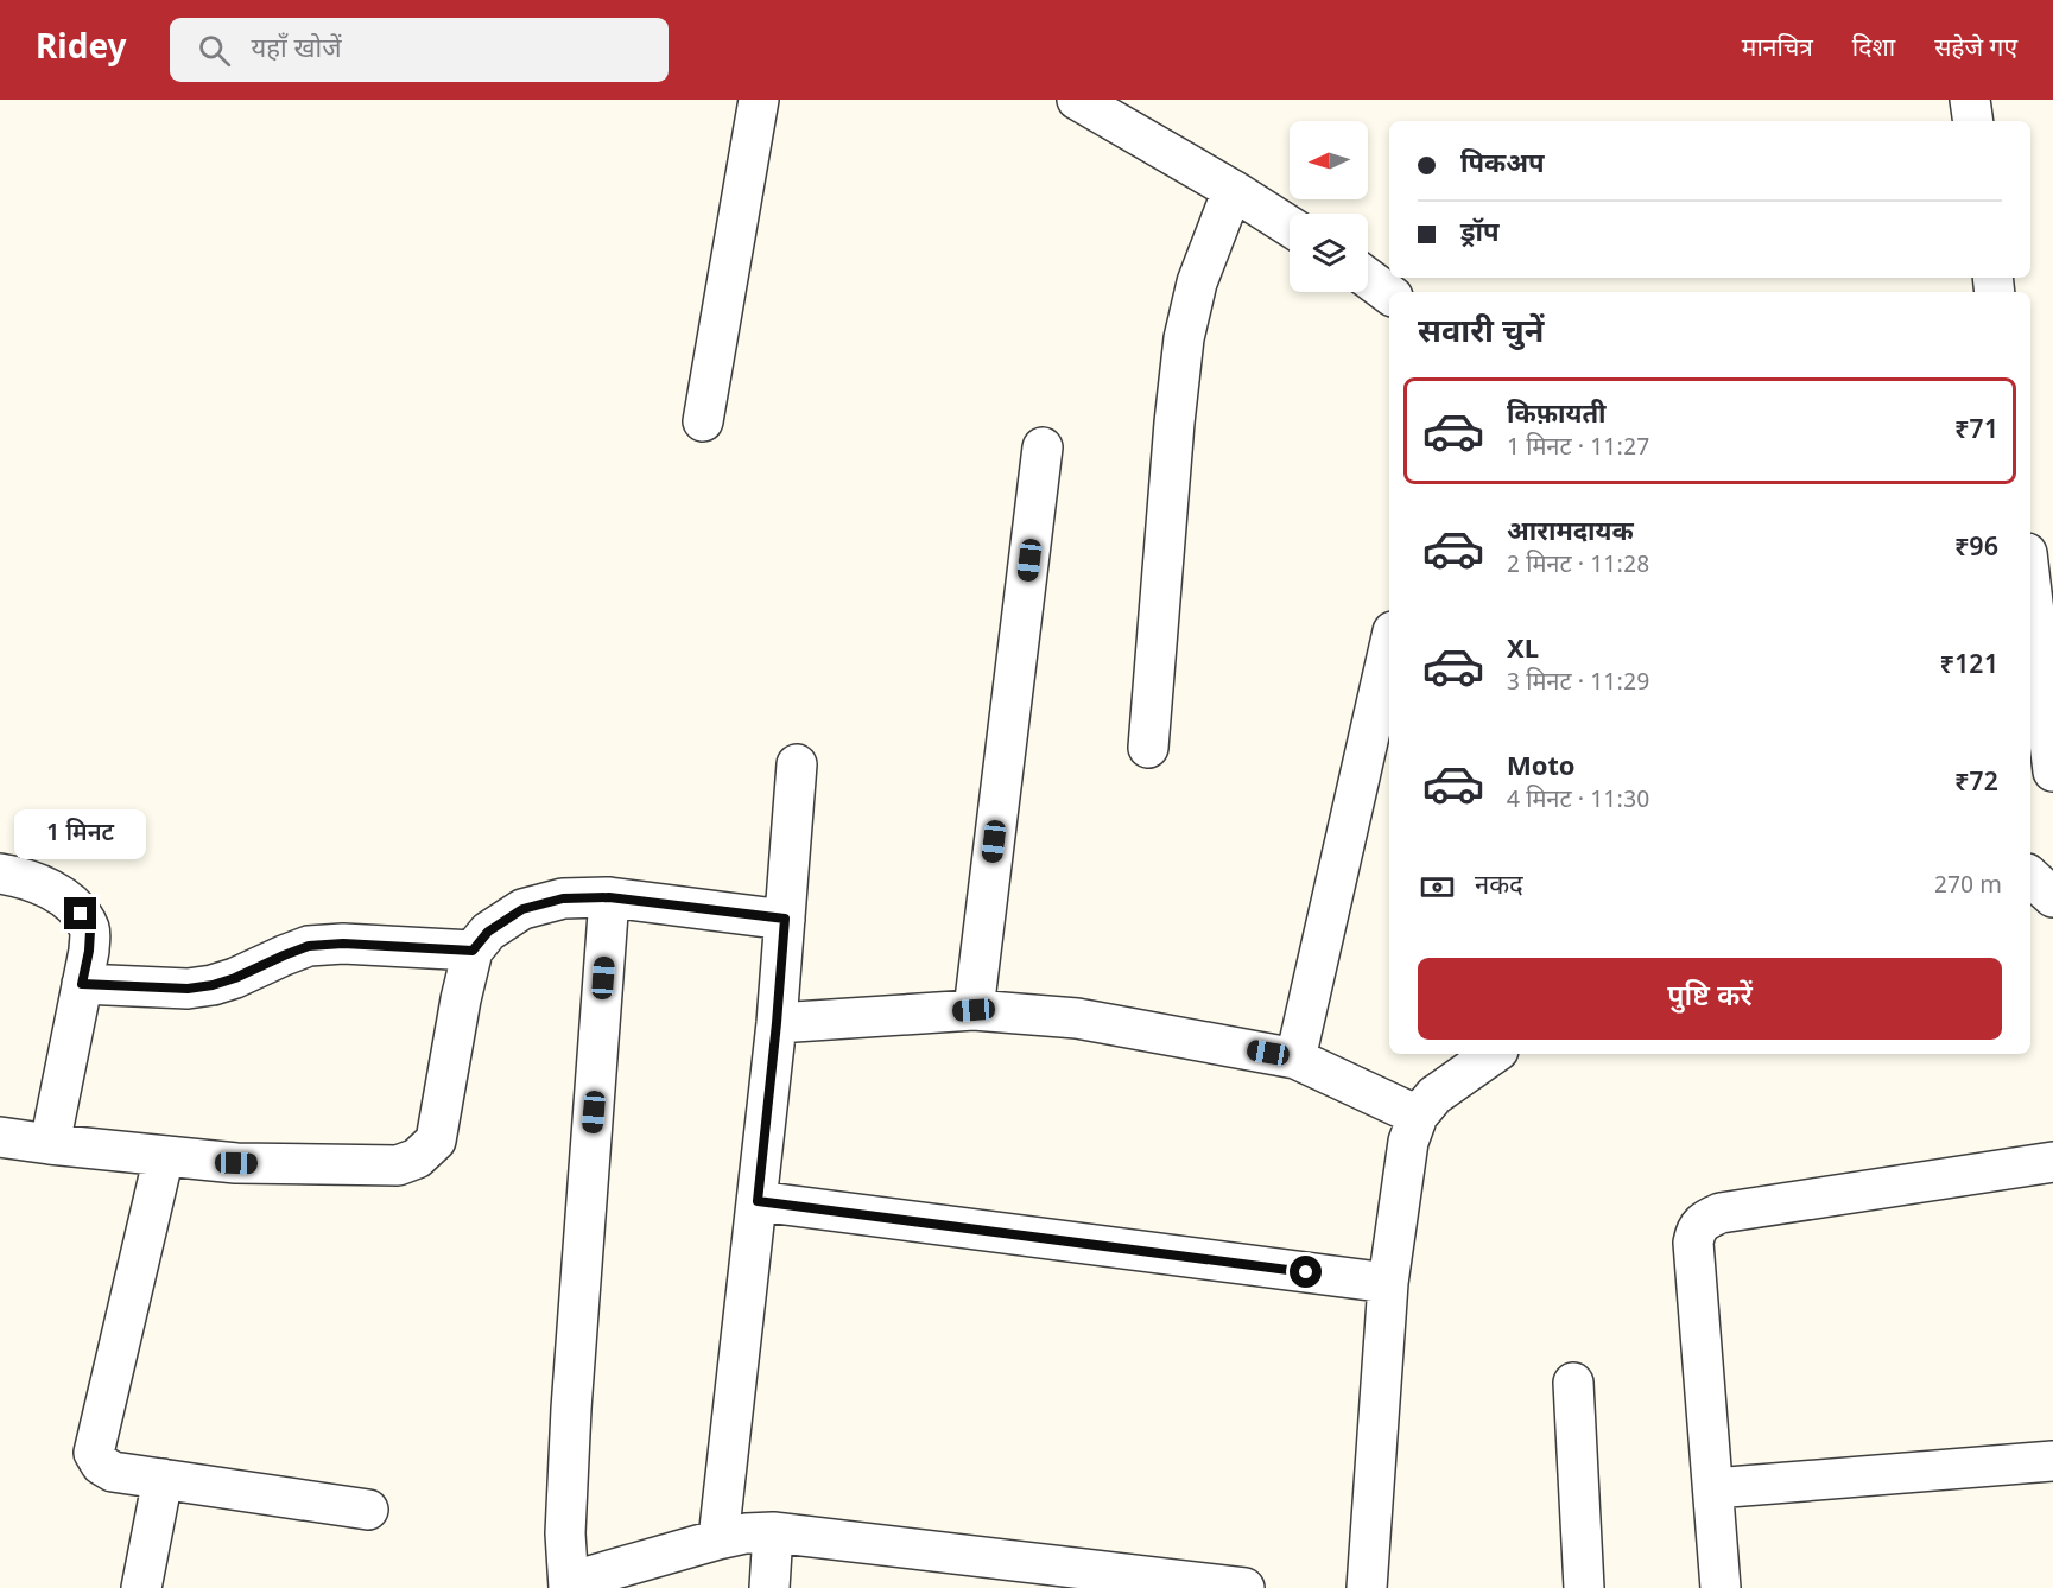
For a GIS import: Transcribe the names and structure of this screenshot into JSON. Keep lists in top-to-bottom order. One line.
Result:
{"north":"left","page":{"header":"Ridey","search":"यहाँ खोजें","nav":["मानचित्र","दिशा","सहेजे गए"],"banner":["पिकअप","ड्रॉप"],"heading":"सवारी चुनें","list":[{"name":"किफ़ायती","note":"1 मिनट · 11:27","value":"₹71"},{"name":"आरामदायक","note":"2 मिनट · 11:28","value":"₹96"},{"name":"XL","note":"3 मिनट · 11:29","value":"₹121"},{"name":"Moto","note":"4 मिनट · 11:30","value":"₹72"}],"bubble":"1 मिनट","pay":["नकद","270 m"],"buttons":"पुष्टि करें"}}
